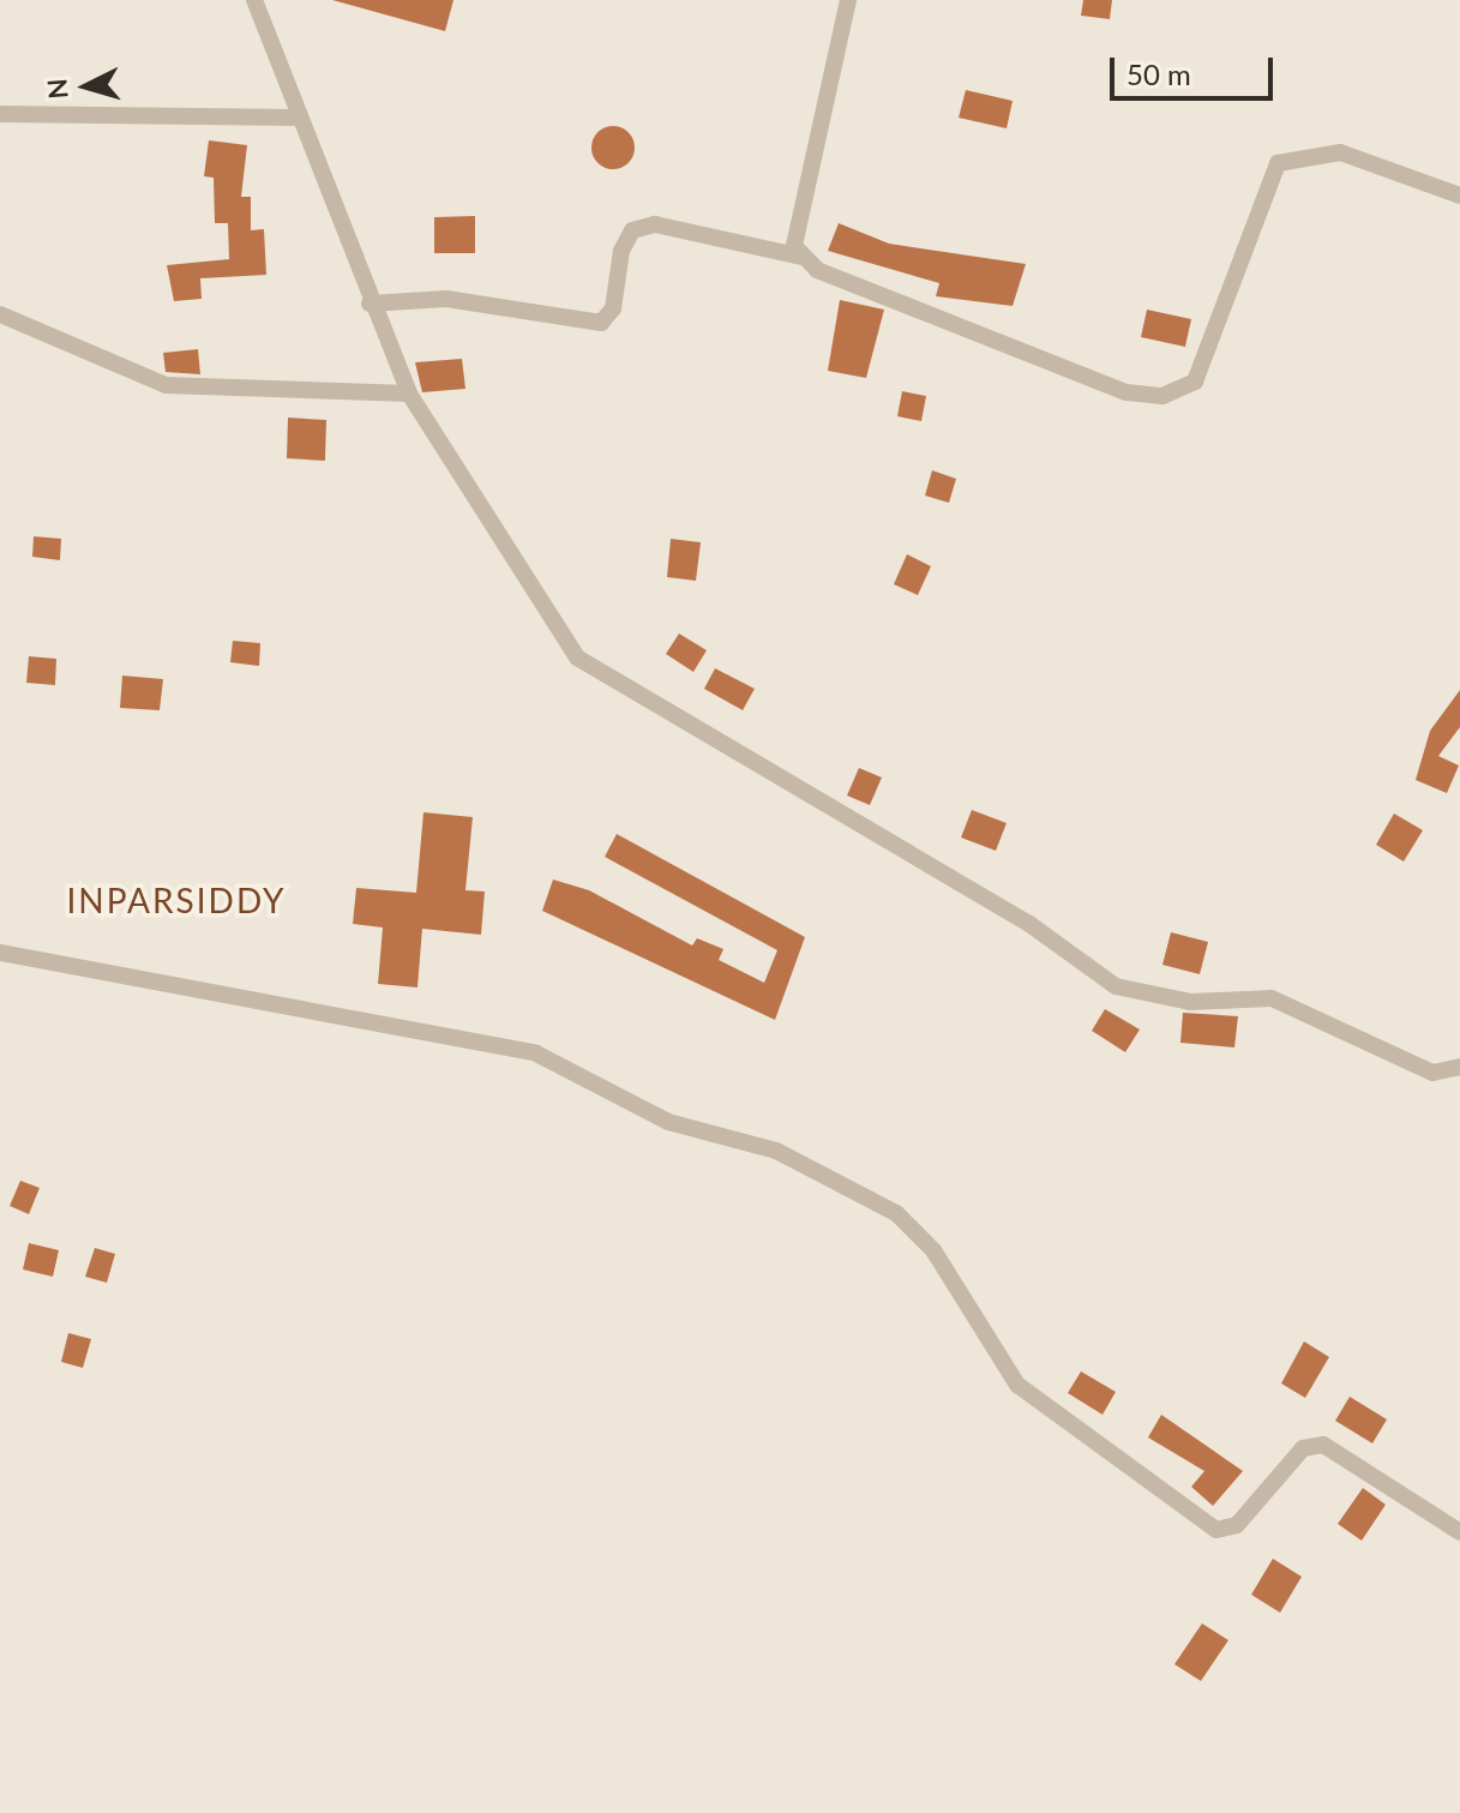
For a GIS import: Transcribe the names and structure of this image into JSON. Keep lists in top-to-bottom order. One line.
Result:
{"districts":["INPARSIDDY"],"scale_bar":"50 m","north":"left"}
